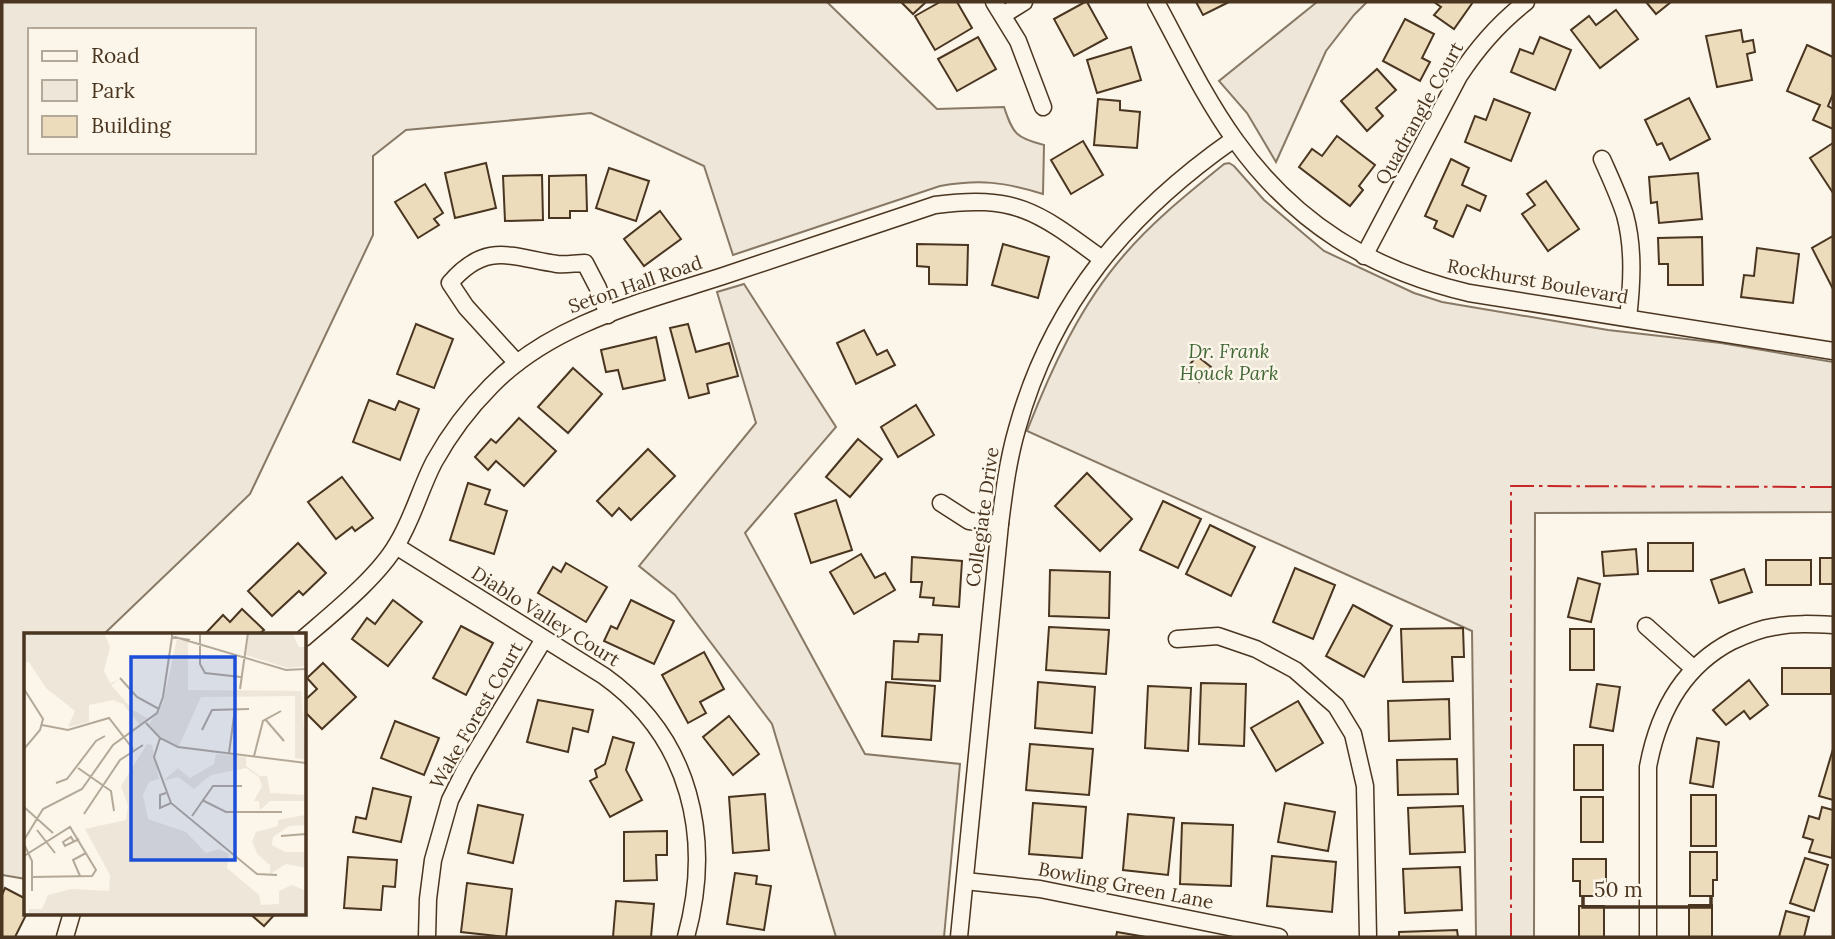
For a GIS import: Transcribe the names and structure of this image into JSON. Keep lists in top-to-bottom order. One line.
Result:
{"streets":{"street":["Quadrangle Court","Rockhurst Boulevard","Seton Hall Road","Collegiate Drive","Diablo Valley Court","Wake Forest Court","Bowling Green Lane"]},"crossings":[["Quadrangle Court","Rockhurst Boulevard"],["Rockhurst Boulevard","Collegiate Drive"],["Seton Hall Road","Collegiate Drive"],["Seton Hall Road","Diablo Valley Court"],["Collegiate Drive","Bowling Green Lane"],["Diablo Valley Court","Wake Forest Court"]],"parks":["Dr. Frank Houck Park"],"legend":["Road","Park","Building"],"scale_bar":"50 m"}
